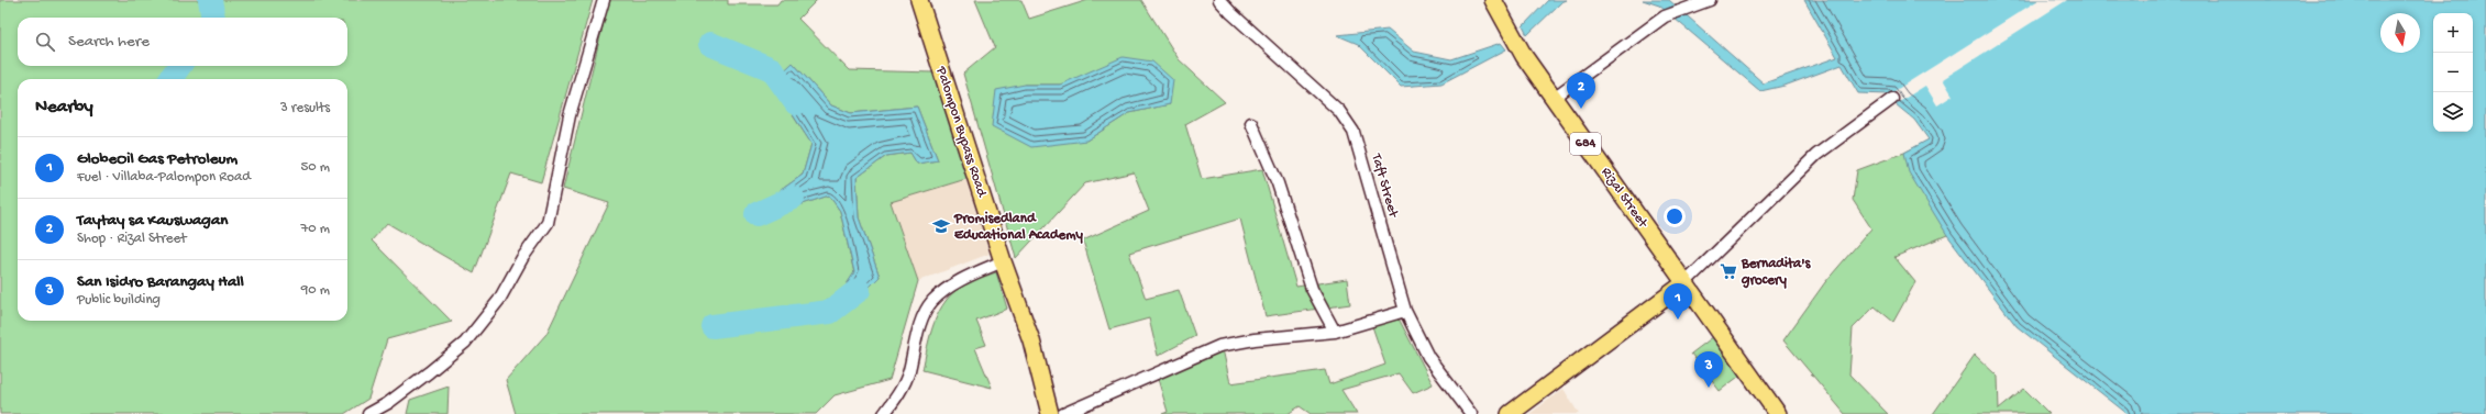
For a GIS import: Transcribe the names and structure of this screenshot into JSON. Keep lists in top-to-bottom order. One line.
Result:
{"streets":{"main road":["Palompon Bypass Road","684","Rizal Street"],"street":["Taft Street"]},"crossings":[["684","Rizal Street"]],"places":{"school or university":["Promisedland Educational Academy"],"supermarket":["Bernadita's grocery"]},"north":"bottom","page":{"map_buttons":["+","−"],"search":"Search here","pins":["2","1","3"],"heading":["Nearby","3 results"],"list":[{"mark":"1","name":"GlobeOil Gas Petroleum","note":"Fuel · Villaba-Palompon Road","value":"50 m"},{"mark":"2","name":"Taytay sa Kauswagan","note":"Shop · Rizal Street","value":"70 m"},{"mark":"3","name":"San Isidro Barangay Hall","note":"Public building","value":"90 m"}]}}
